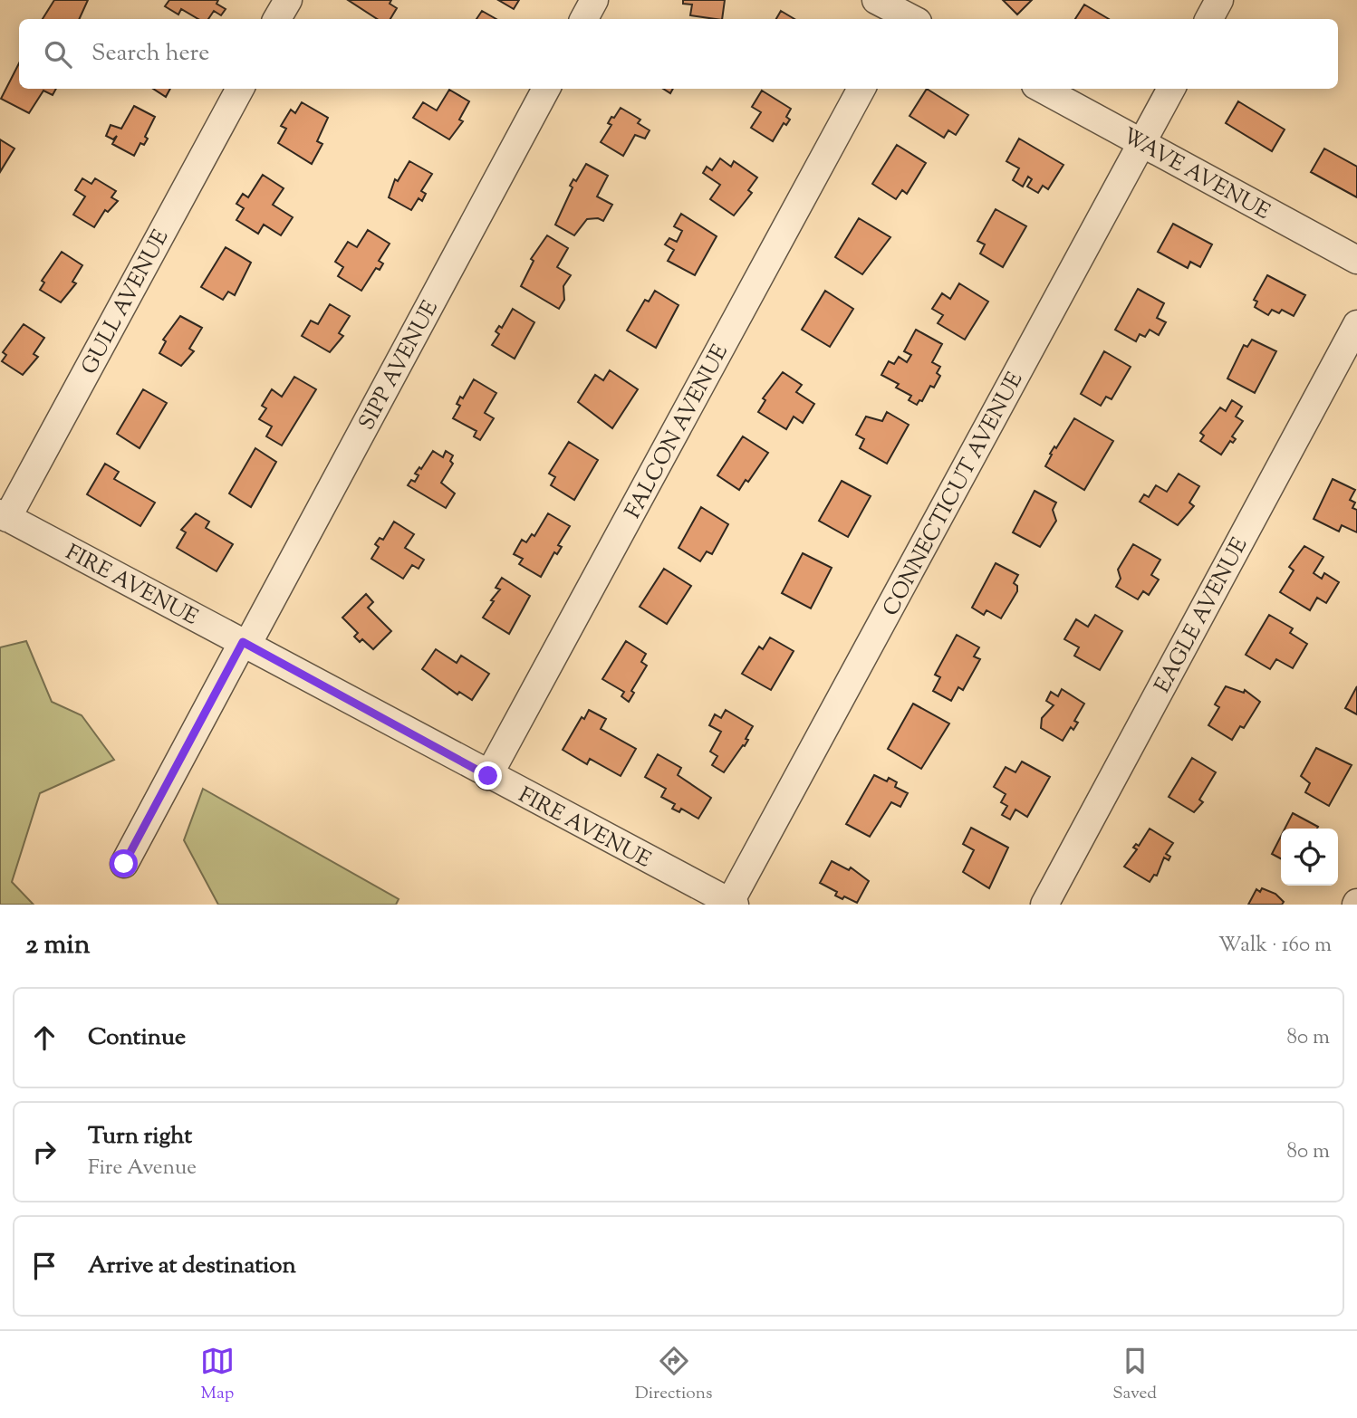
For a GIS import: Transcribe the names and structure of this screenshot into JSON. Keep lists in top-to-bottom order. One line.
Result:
{"streets":{"street":["WAVE AVENUE","GULL AVENUE","SIPP AVENUE","FALCON AVENUE","CONNECTICUT AVENUE","FIRE AVENUE","EAGLE AVENUE"]},"crossings":[["WAVE AVENUE","CONNECTICUT AVENUE"],["GULL AVENUE","FIRE AVENUE"],["SIPP AVENUE","FIRE AVENUE"],["FALCON AVENUE","FIRE AVENUE"],["CONNECTICUT AVENUE","FIRE AVENUE"]],"page":{"search":"Search here","heading":["2 min","Walk · 160 m"],"list":[["Continue","80 m"],["Turn right","Fire Avenue","80 m"],"Arrive at destination"],"nav":["Map","Directions","Saved"]}}
